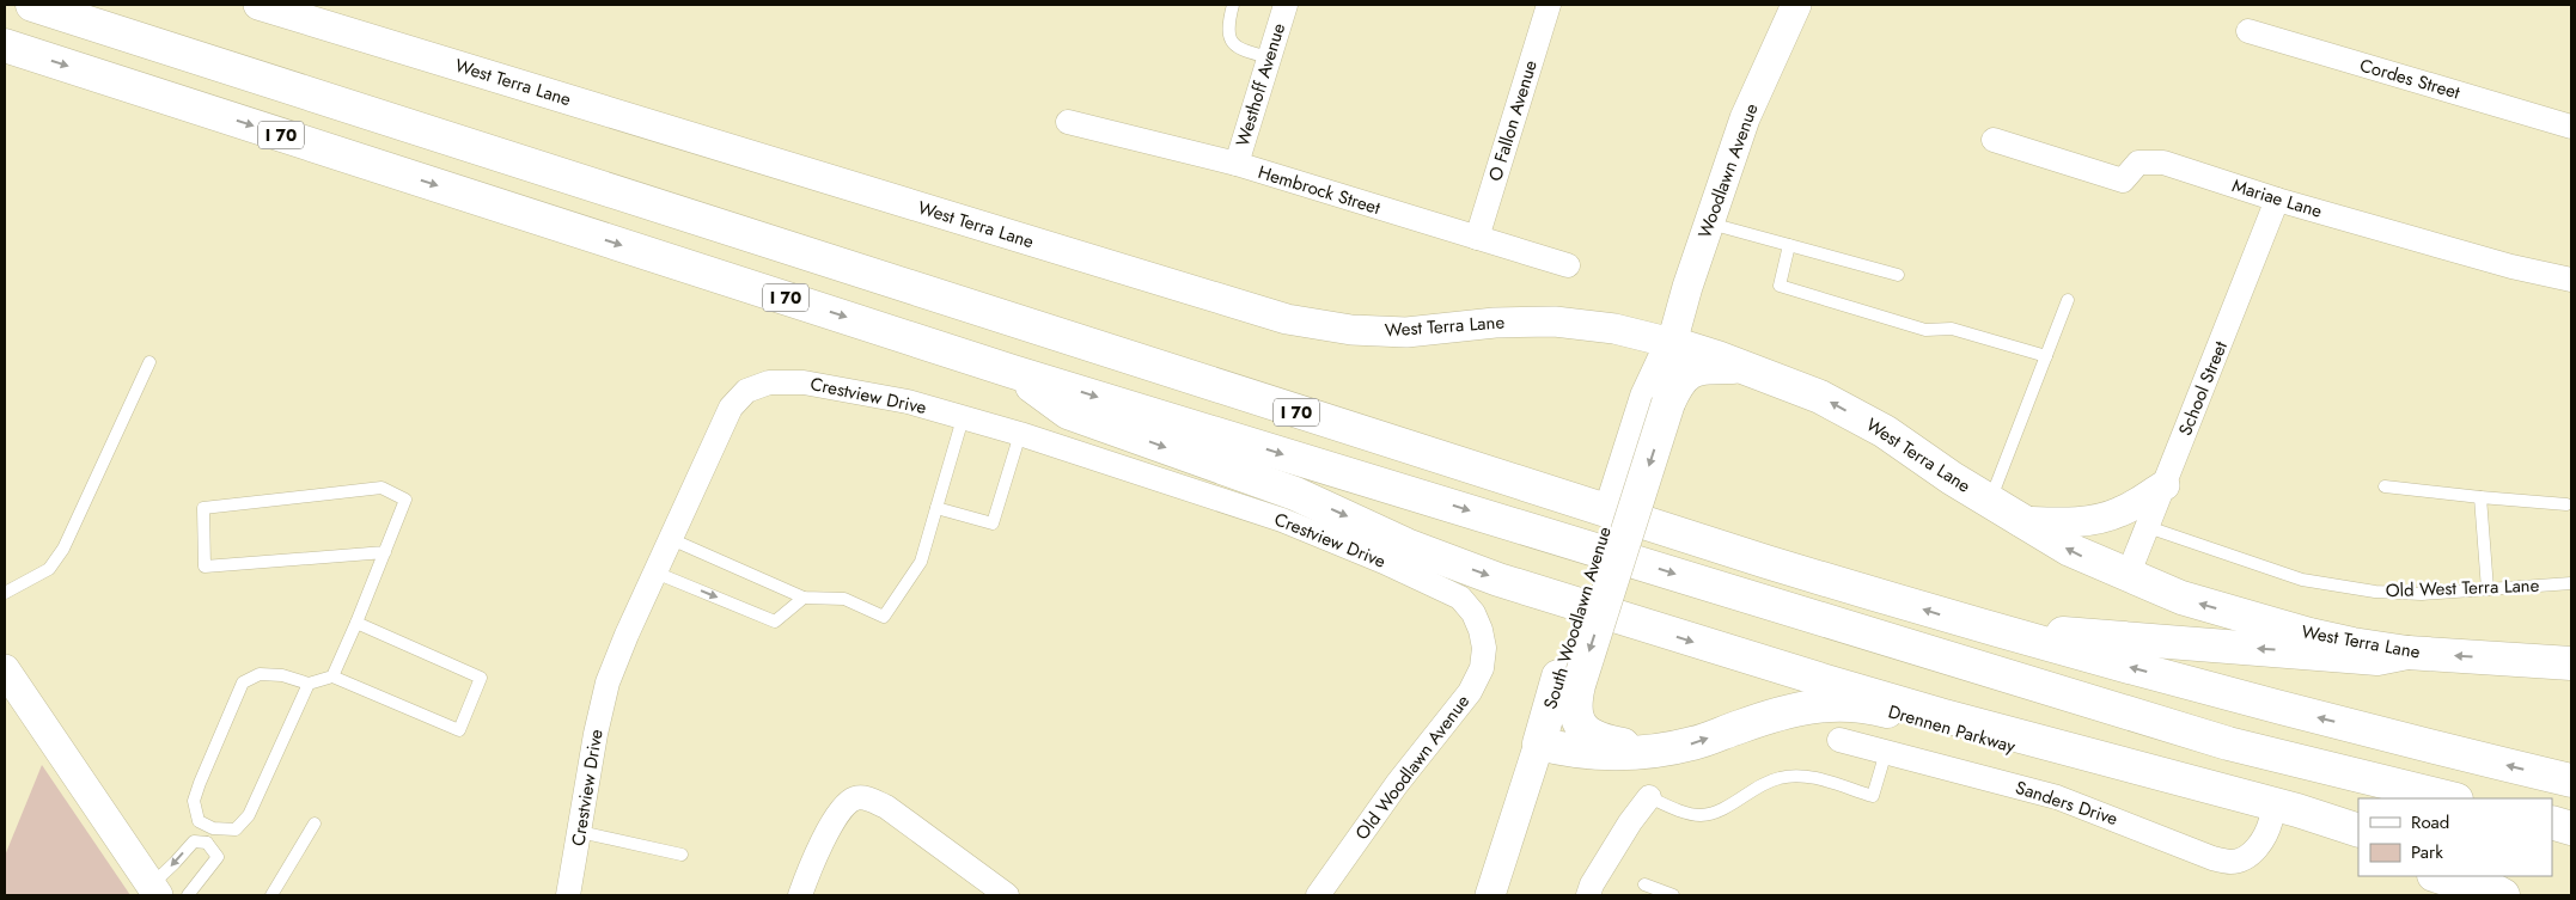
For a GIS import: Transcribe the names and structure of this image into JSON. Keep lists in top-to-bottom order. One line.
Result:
{"streets":{"main road":["West Terra Lane","I 70","South Woodlawn Avenue","Drennen Parkway"],"street":["Cordes Street","Westhoff Avenue","O Fallon Avenue","Woodlawn Avenue","Hembrock Street","Mariae Lane","School Street","Crestview Drive","Old Woodlawn Avenue","Sanders Drive"],"lane":["Old West Terra Lane"]},"crossings":[["West Terra Lane","Woodlawn Avenue"],["West Terra Lane","School Street"],["West Terra Lane","South Woodlawn Avenue"],["Westhoff Avenue","Hembrock Street"],["O Fallon Avenue","Hembrock Street"],["Woodlawn Avenue","South Woodlawn Avenue"],["Mariae Lane","School Street"],["School Street","Old West Terra Lane"],["Crestview Drive","Old Woodlawn Avenue"],["South Woodlawn Avenue","Drennen Parkway"],["Drennen Parkway","Sanders Drive"]],"legend":["Road","Park"]}
